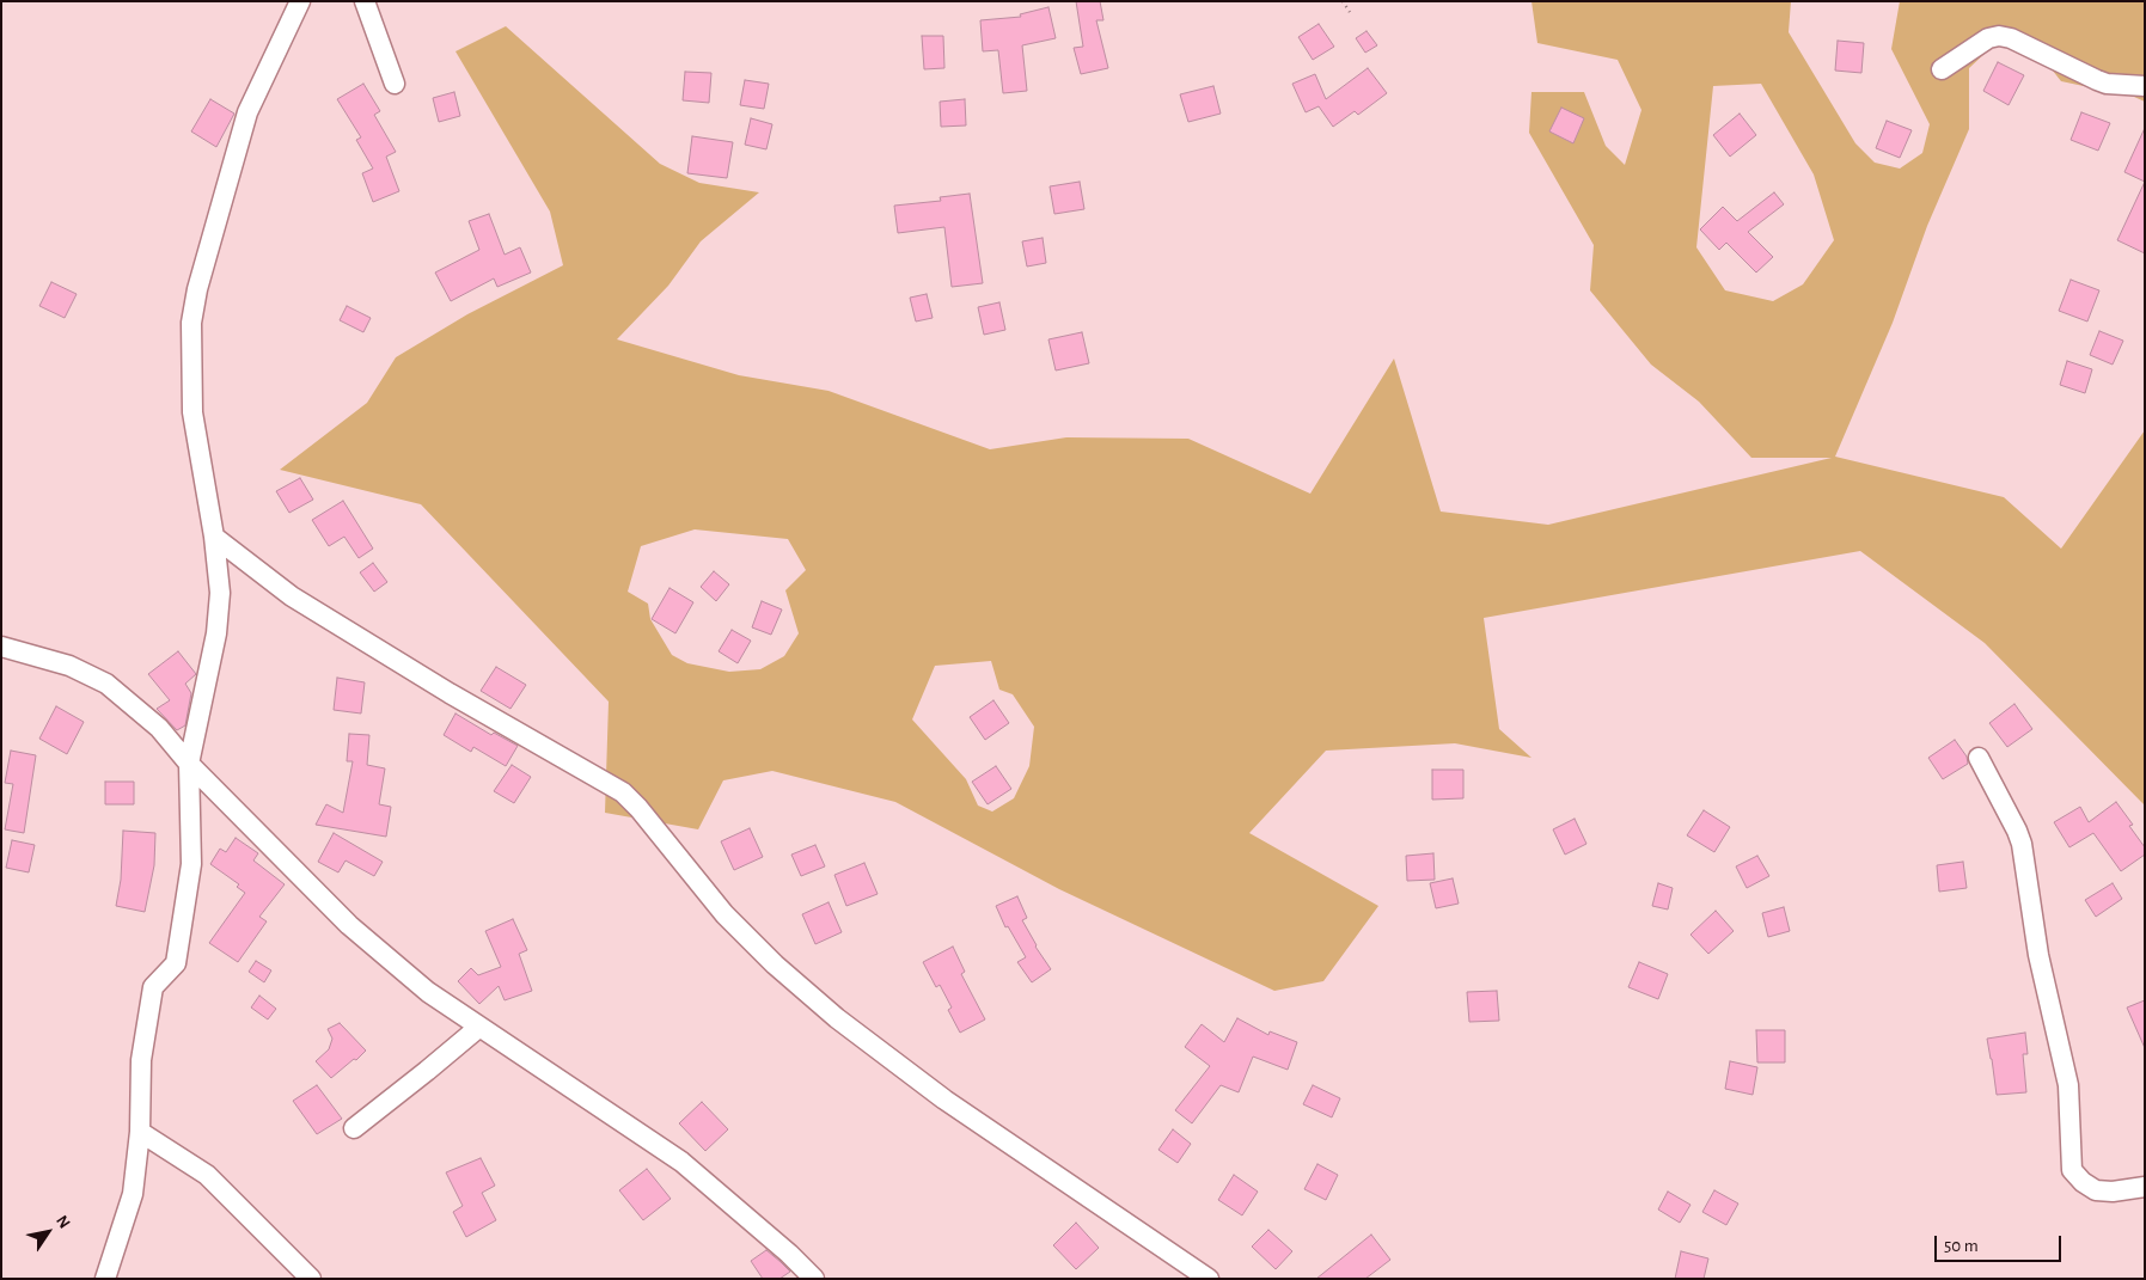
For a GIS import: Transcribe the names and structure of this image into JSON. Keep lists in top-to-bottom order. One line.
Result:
{"scale_bar":"50 m","north":"top right"}
